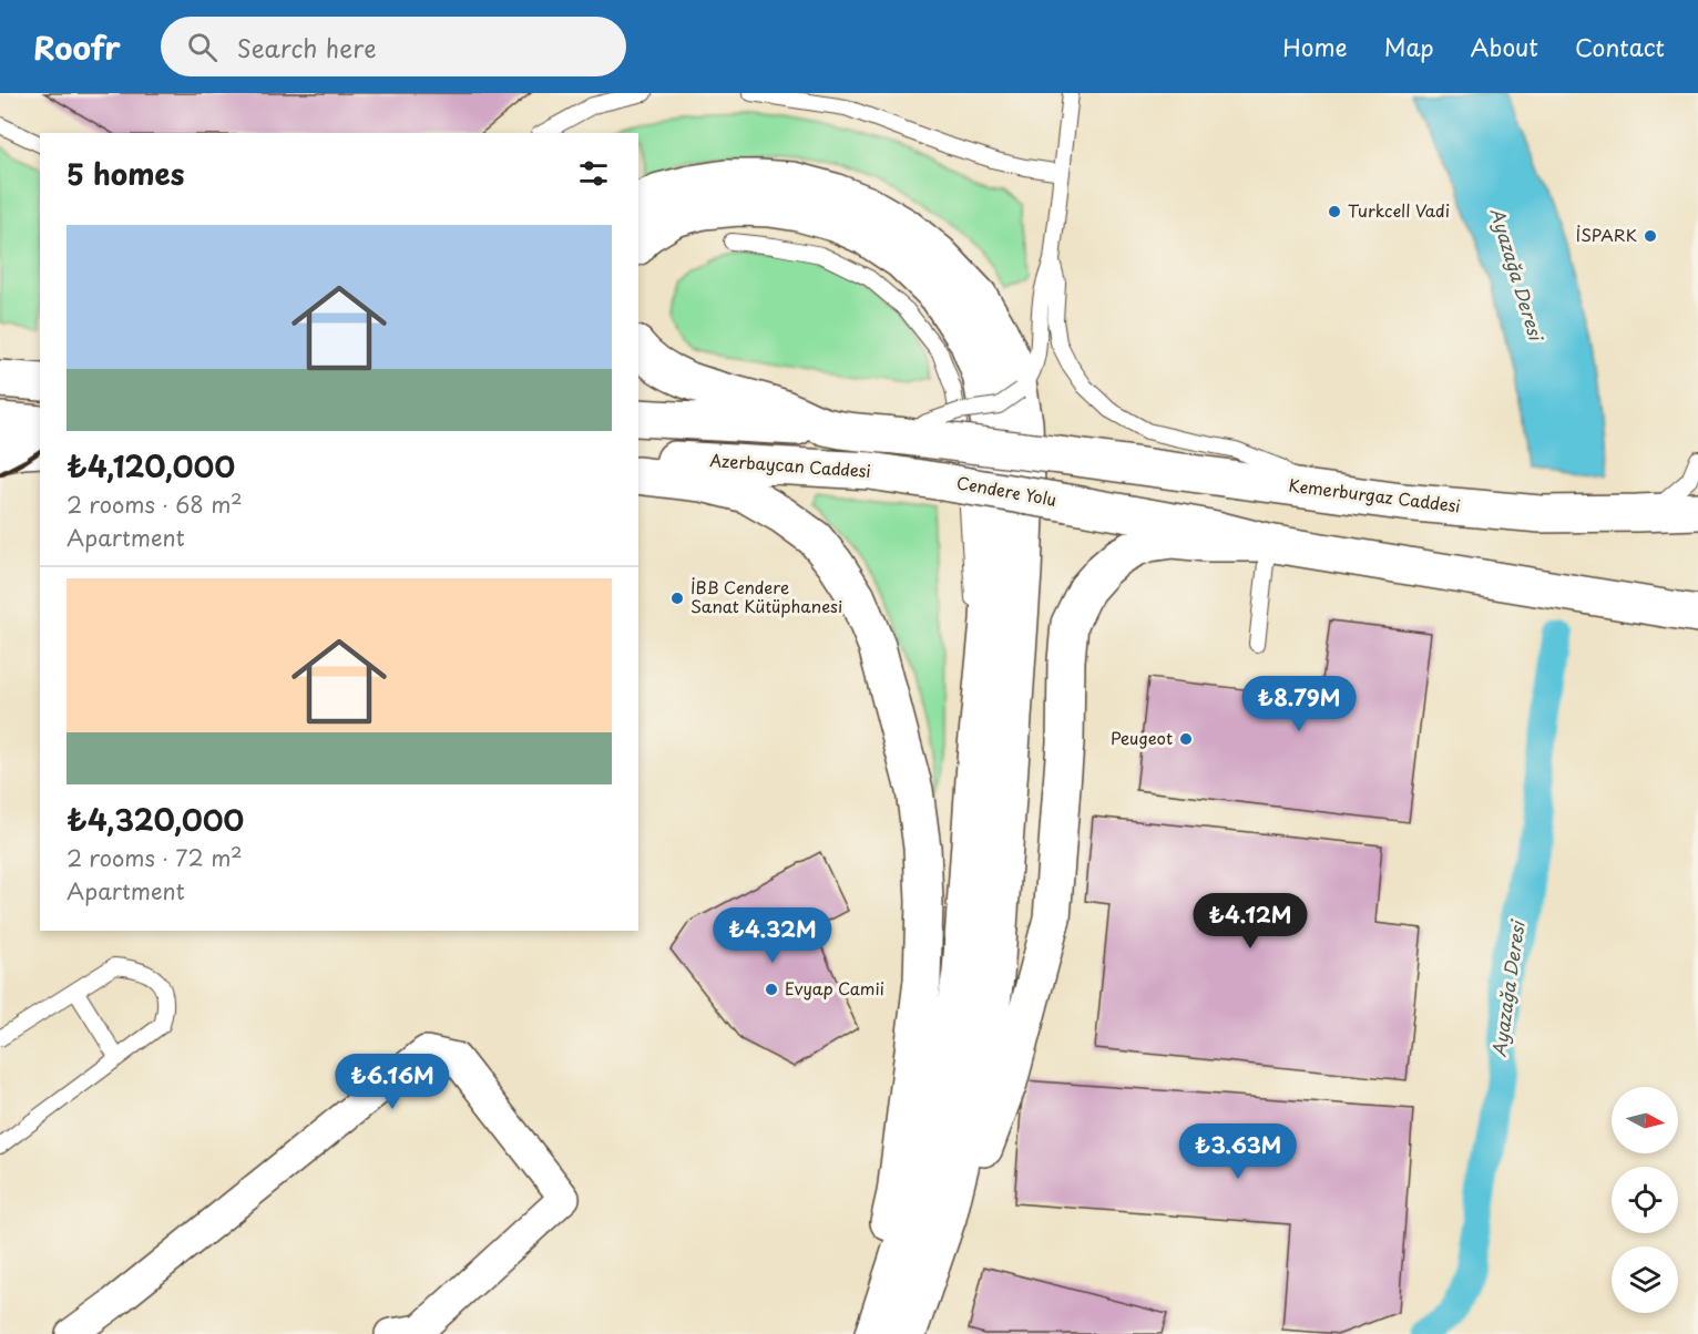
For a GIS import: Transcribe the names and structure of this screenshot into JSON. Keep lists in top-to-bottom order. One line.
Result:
{"streets":{"main road":["Azerbaycan Caddesi","Cendere Yolu","Kemerburgaz Caddesi"]},"crossings":[["Azerbaycan Caddesi","Cendere Yolu"]],"water":["Ayazağa Deresi"],"places":["Turkcell Vadi","İSPARK","İBB Cendere Sanat Kütüphanesi","Peugeot","Evyap Camii"],"north":"right","page":{"header":"Roofr","search":"Search here","nav":["Home","Map","About","Contact"],"heading":"5 homes","list":[{"name":"₺4,120,000","note":"2 rooms · 68 m² · Apartment"},{"name":"₺4,320,000","note":"2 rooms · 72 m² · Apartment"}],"price":["₺8.79M","₺4.12M","₺4.32M","₺6.16M","₺3.63M"]}}
